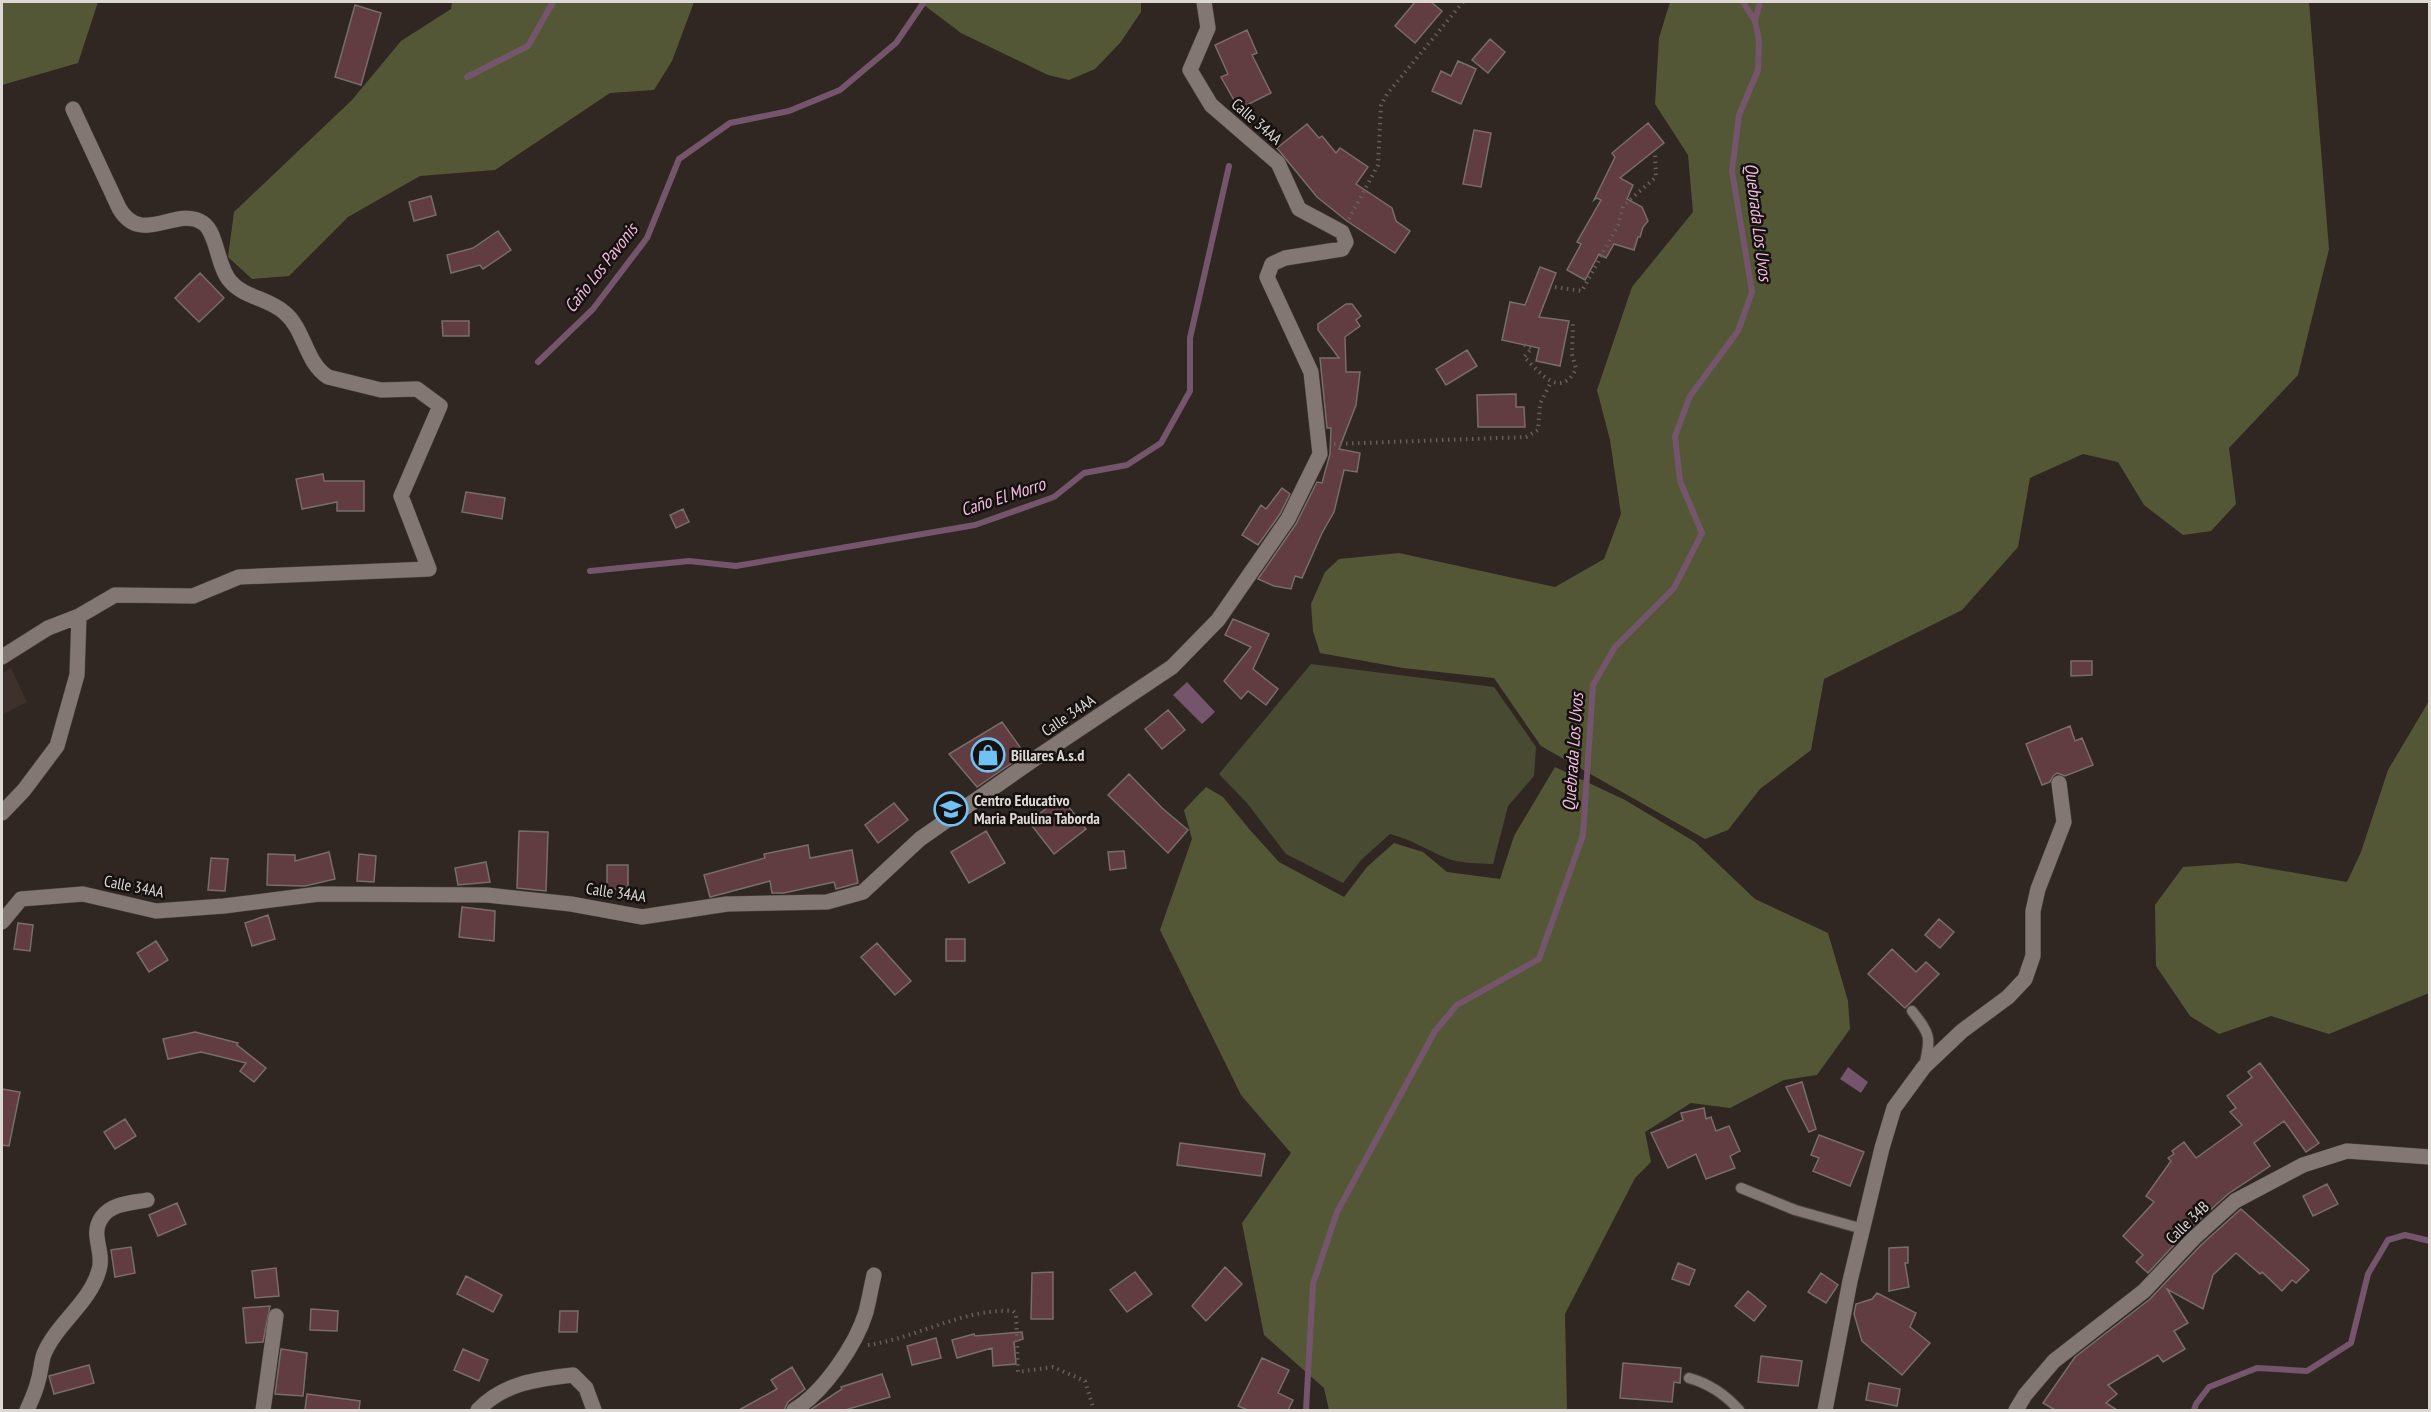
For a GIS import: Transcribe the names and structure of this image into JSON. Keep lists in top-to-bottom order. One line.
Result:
{"streets":{"street":["Calle 34AA","Calle 34B"]},"water":["Quebrada Los Uvos","Caño Los Pavonis","Caño El Morro"],"places":{"shop":["Billares A.s.d"],"school or university":["Centro Educativo Maria Paulina Taborda"]}}
